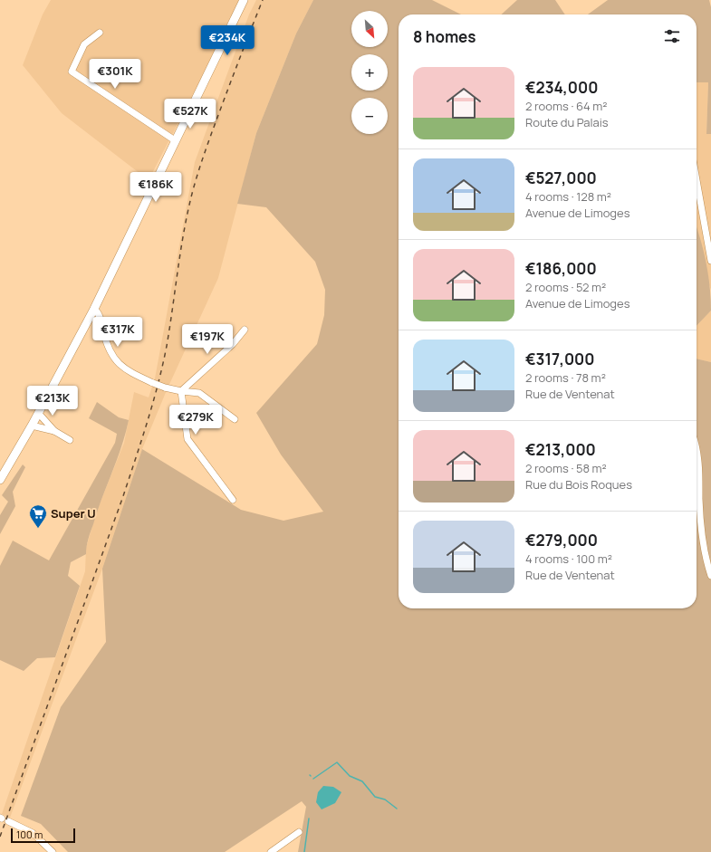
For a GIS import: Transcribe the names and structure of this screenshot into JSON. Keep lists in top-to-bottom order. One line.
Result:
{"places":{"supermarket":["Super U"]},"scale_bar":"100 m","north":"bottom right","page":{"map_buttons":["+","−"],"heading":"8 homes","price":["€234K","€301K","€527K","€186K","€317K","€197K","€213K","€279K"],"list":[{"name":"€234,000","note":"2 rooms · 64 m² · Route du Palais"},{"name":"€527,000","note":"4 rooms · 128 m² · Avenue de Limoges"},{"name":"€186,000","note":"2 rooms · 52 m² · Avenue de Limoges"},{"name":"€317,000","note":"2 rooms · 78 m² · Rue de Ventenat"},{"name":"€213,000","note":"2 rooms · 58 m² · Rue du Bois Roques"},{"name":"€279,000","note":"4 rooms · 100 m² · Rue de Ventenat"}],"scale":"100 m"}}
